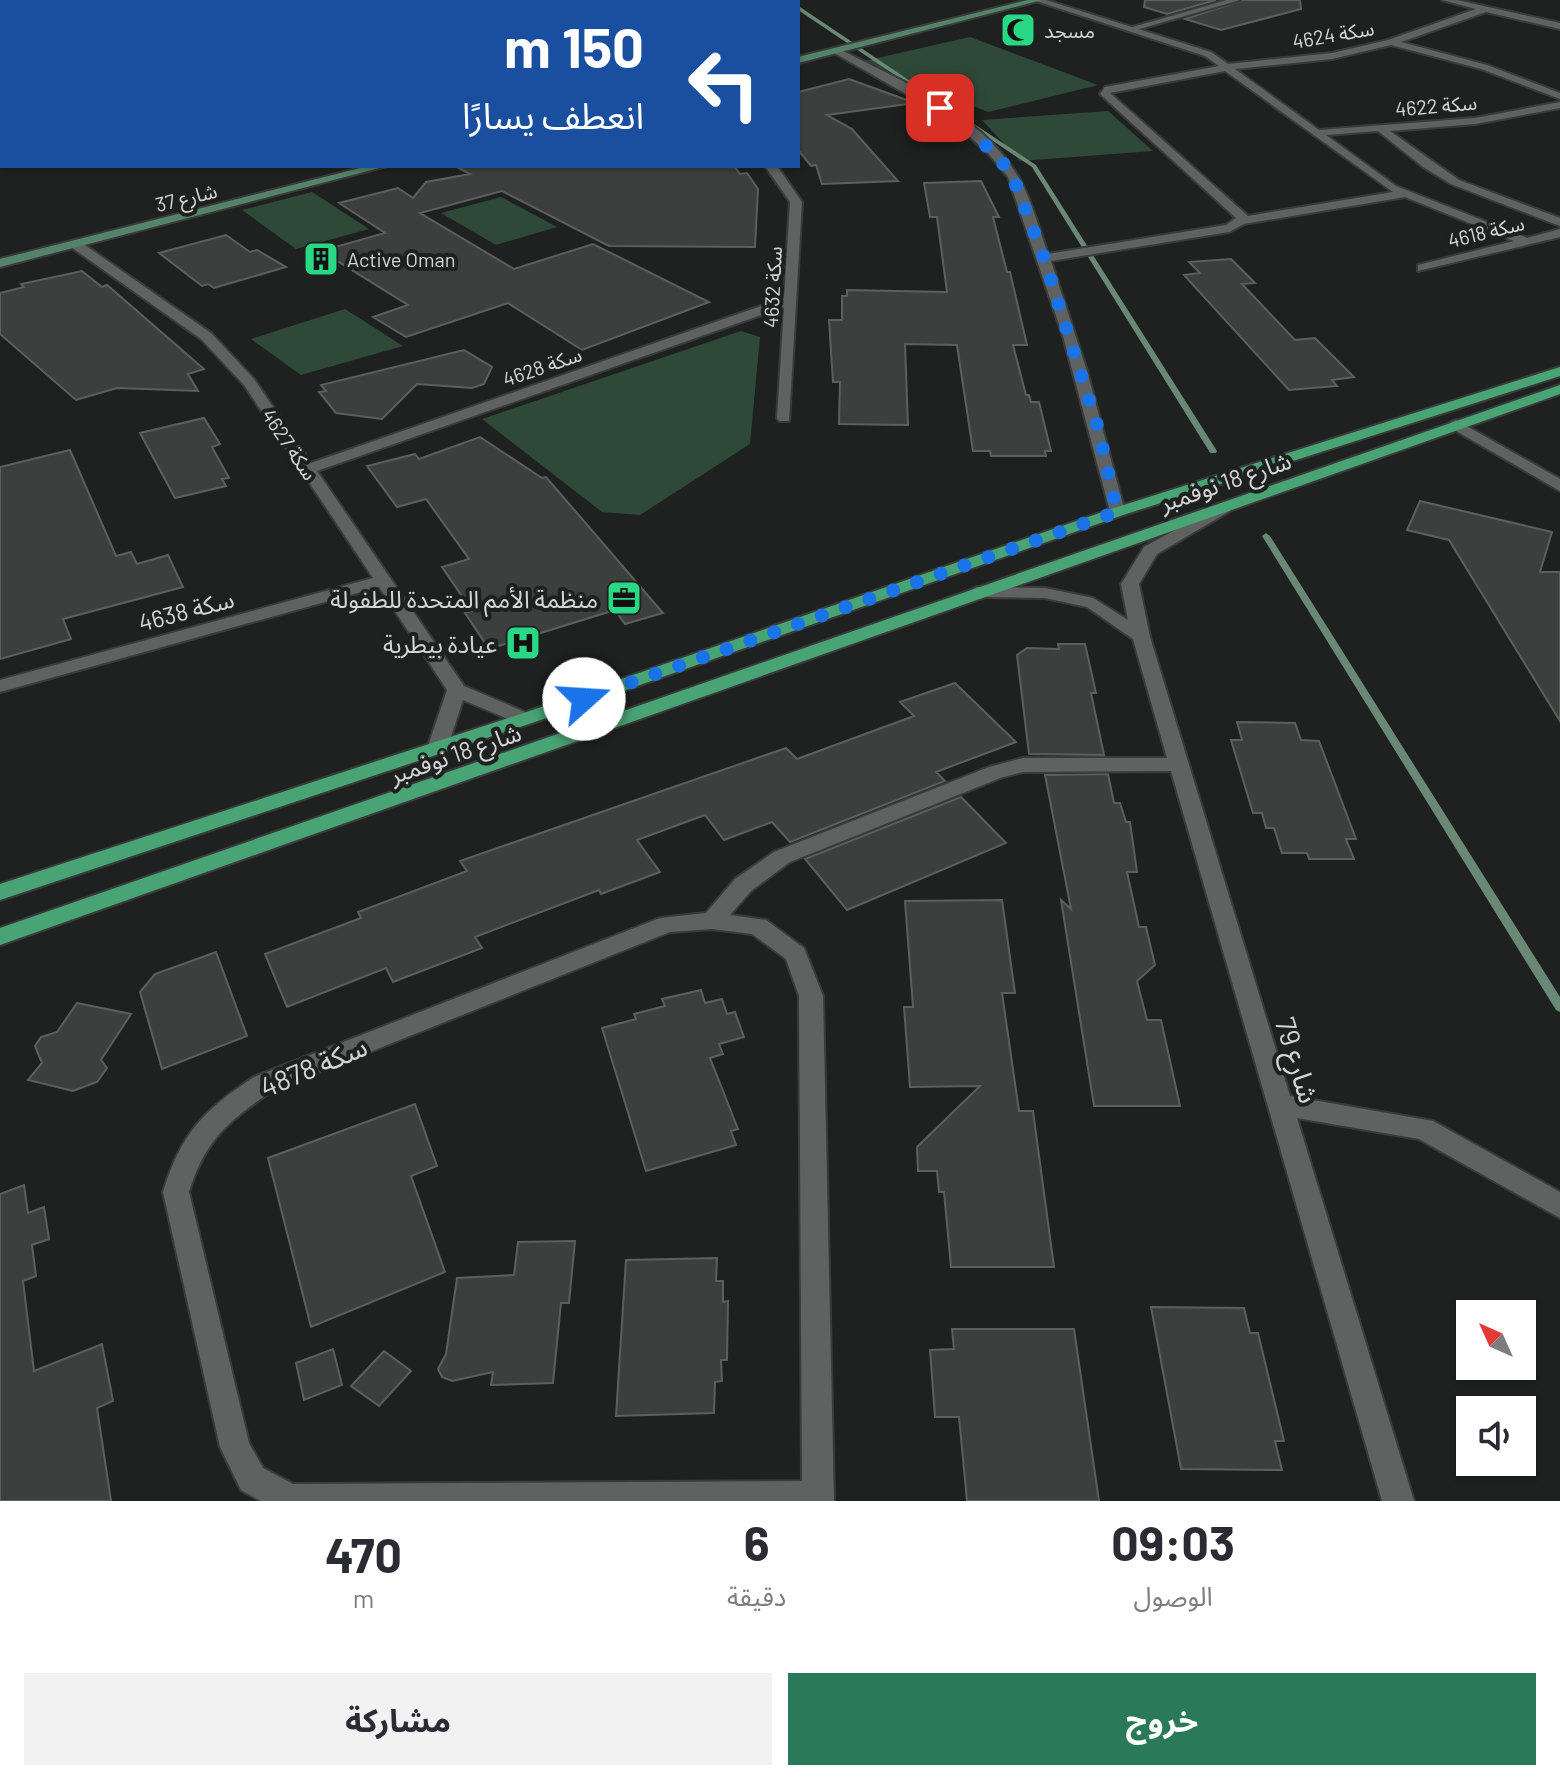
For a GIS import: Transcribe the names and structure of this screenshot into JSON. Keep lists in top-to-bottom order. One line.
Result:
{"streets":{"main road":["شارع 18 نوفمبر"],"street":["سكة 4624","سكة 4622","شارع 37","سكة 4618","سكة 4632","سكة 4628","سكة 4627","سكة 4638","79 شارع","سكة 4878"]},"crossings":[["سكة 4624","سكة 4622"],["شارع 37","سكة 4627"],["سكة 4632","سكة 4628"],["سكة 4628","سكة 4627"],["سكة 4627","سكة 4638"],["شارع 18 نوفمبر","79 شارع"]],"places":{"mosque":["مسجد"],"building":["Active Oman"],"office":["منظمة الأمم المتحدة للطفولة"],"hospital":["عيادة بيطرية"]},"north":"top left","page":{"turn":["150 m","انعطف يسارًا"],"eta":["09:03","الوصول","6","دقيقة","470","m"],"buttons":["خروج","مشاركة"]}}
